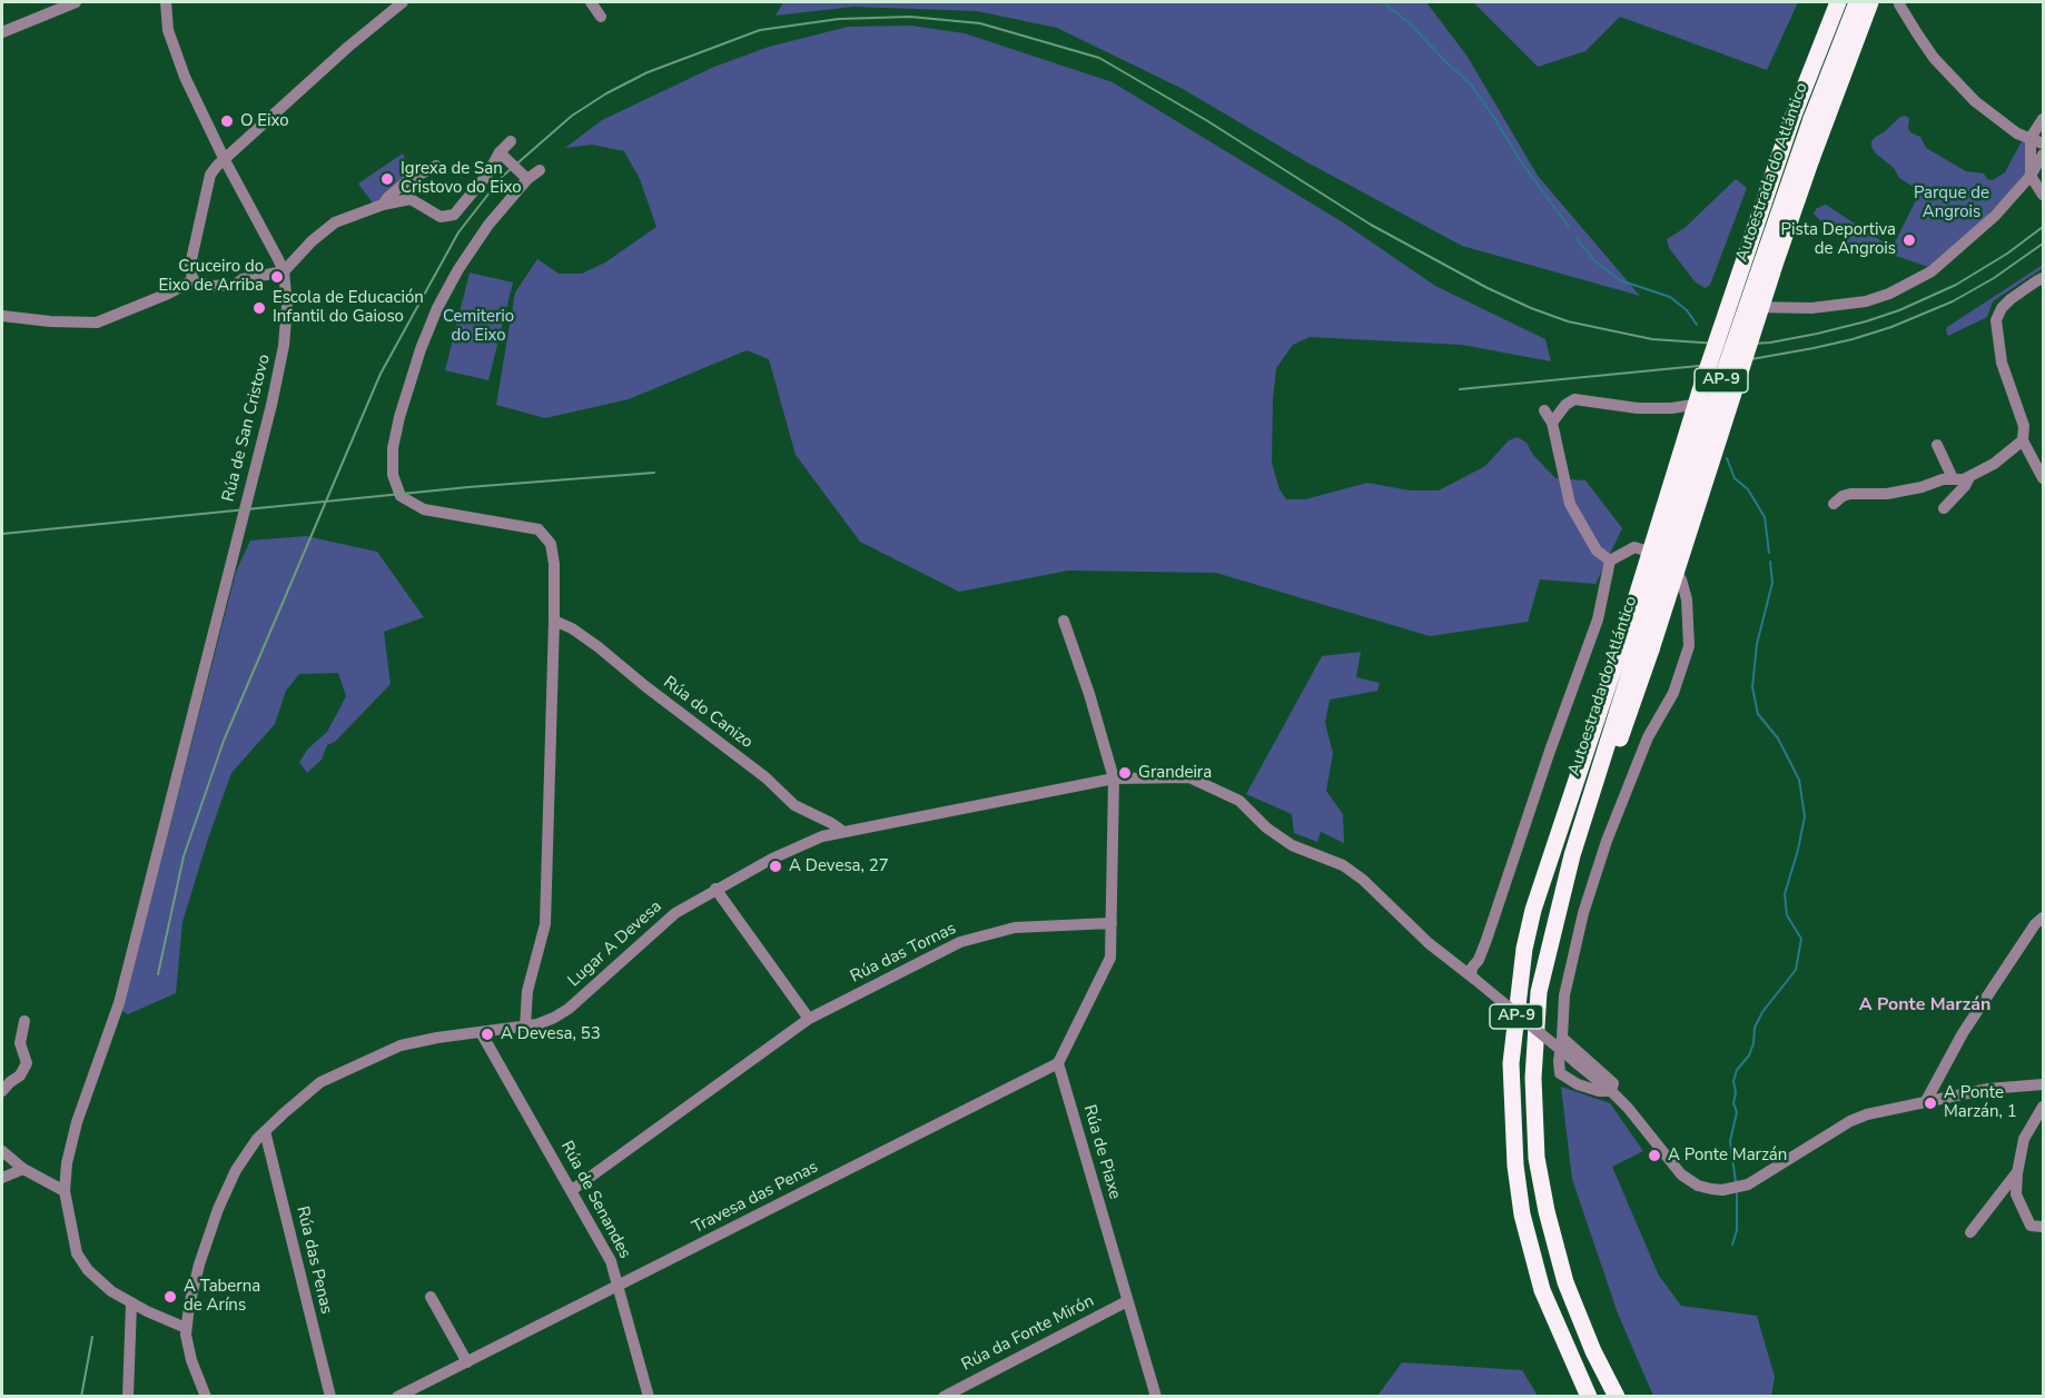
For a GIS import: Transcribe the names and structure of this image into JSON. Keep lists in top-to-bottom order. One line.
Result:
{"streets":{"highway":["Autoestrada do Atlántico","AP-9"],"street":["Rúa de San Cristovo","Rúa do Canizo","Lugar A Devesa","Rúa das Tornas","Rúa de Piaxe","Travesa das Penas","Rúa de Senandes","Rúa das Penas","Rúa da Fonte Mirón"]},"crossings":[["Rúa do Canizo","Lugar A Devesa"],["Lugar A Devesa","Rúa de Senandes"],["Lugar A Devesa","Rúa das Penas"],["Rúa das Tornas","Rúa de Senandes"],["Rúa de Piaxe","Travesa das Penas"],["Rúa de Piaxe","Rúa da Fonte Mirón"],["Travesa das Penas","Rúa de Senandes"]],"districts":["A Ponte Marzán"],"parks":["Parque de Angrois","Cemiterio do Eixo"],"places":["O Eixo","Igrexa de San Cristovo do Eixo","Pista Deportiva de Angrois","Cruceiro do Eixo de Arriba","Escola de Educación Infantil do Gaioso","Grandeira","A Devesa, 27","A Devesa, 53","A Ponte Marzán, 1","A Ponte Marzán","A Taberna de Aríns"]}
